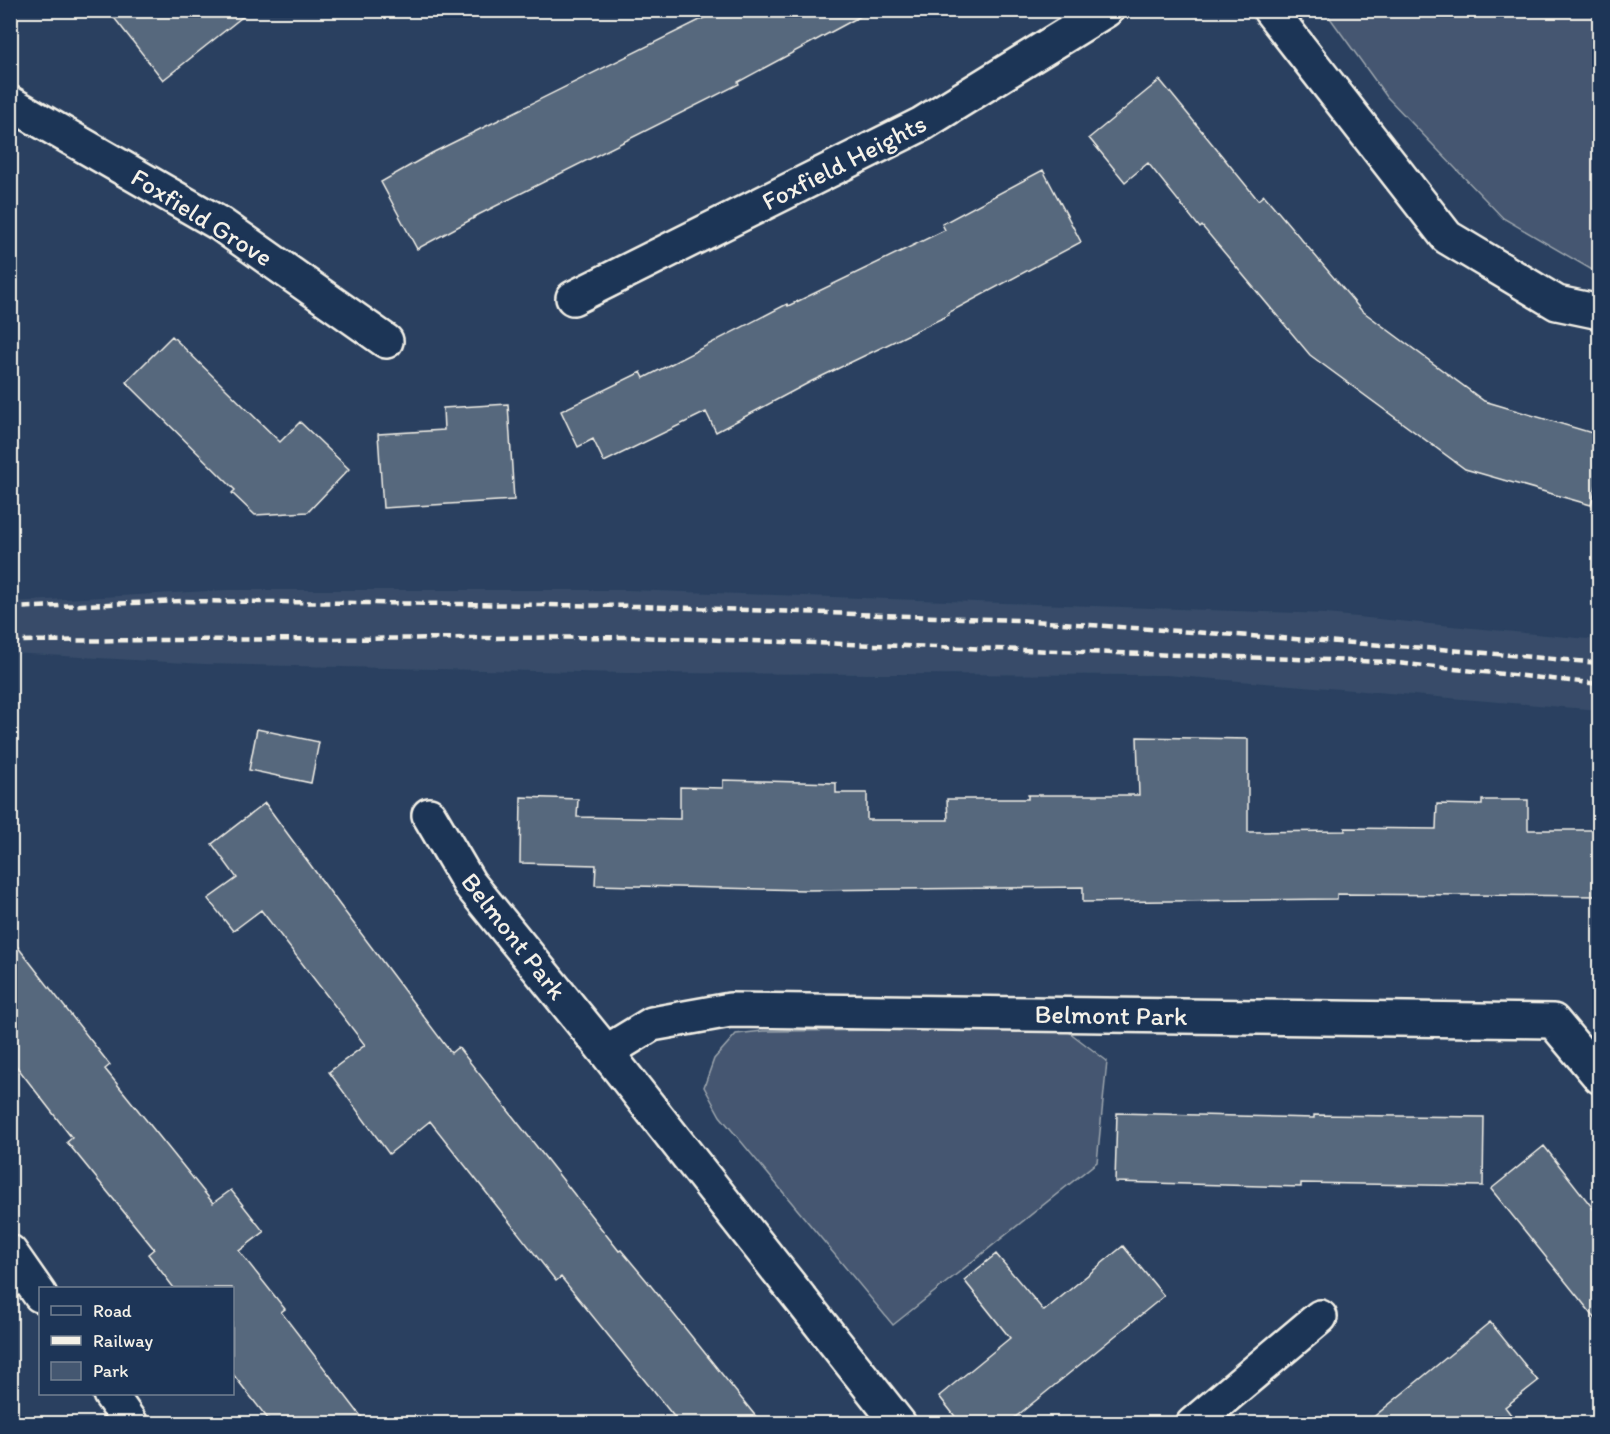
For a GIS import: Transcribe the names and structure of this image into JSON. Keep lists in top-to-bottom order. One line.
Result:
{"streets":{"street":["Foxfield Heights","Foxfield Grove","Belmont Park"]},"legend":["Road","Railway","Park"]}
